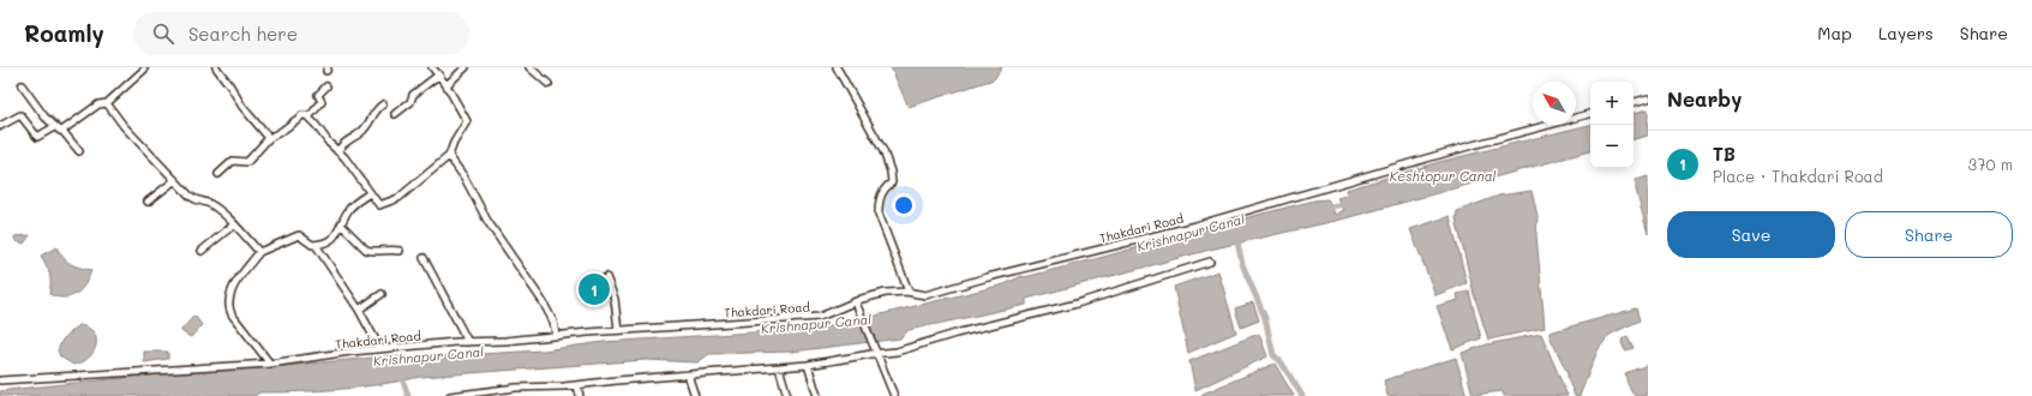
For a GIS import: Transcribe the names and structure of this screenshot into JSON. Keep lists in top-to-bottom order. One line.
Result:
{"streets":{"street":["Thakdari Road"]},"water":["Keshtopur Canal","Krishnapur Canal"],"north":"top left","page":{"header":"Roamly","search":"Search here","nav":["Map","Layers","Share"],"heading":"Nearby","map_buttons":["+","−"],"list":[{"mark":"1","name":"TB","note":"Place · Thakdari Road","value":"370 m"}],"buttons":["Save","Share"],"pins":"1"}}
